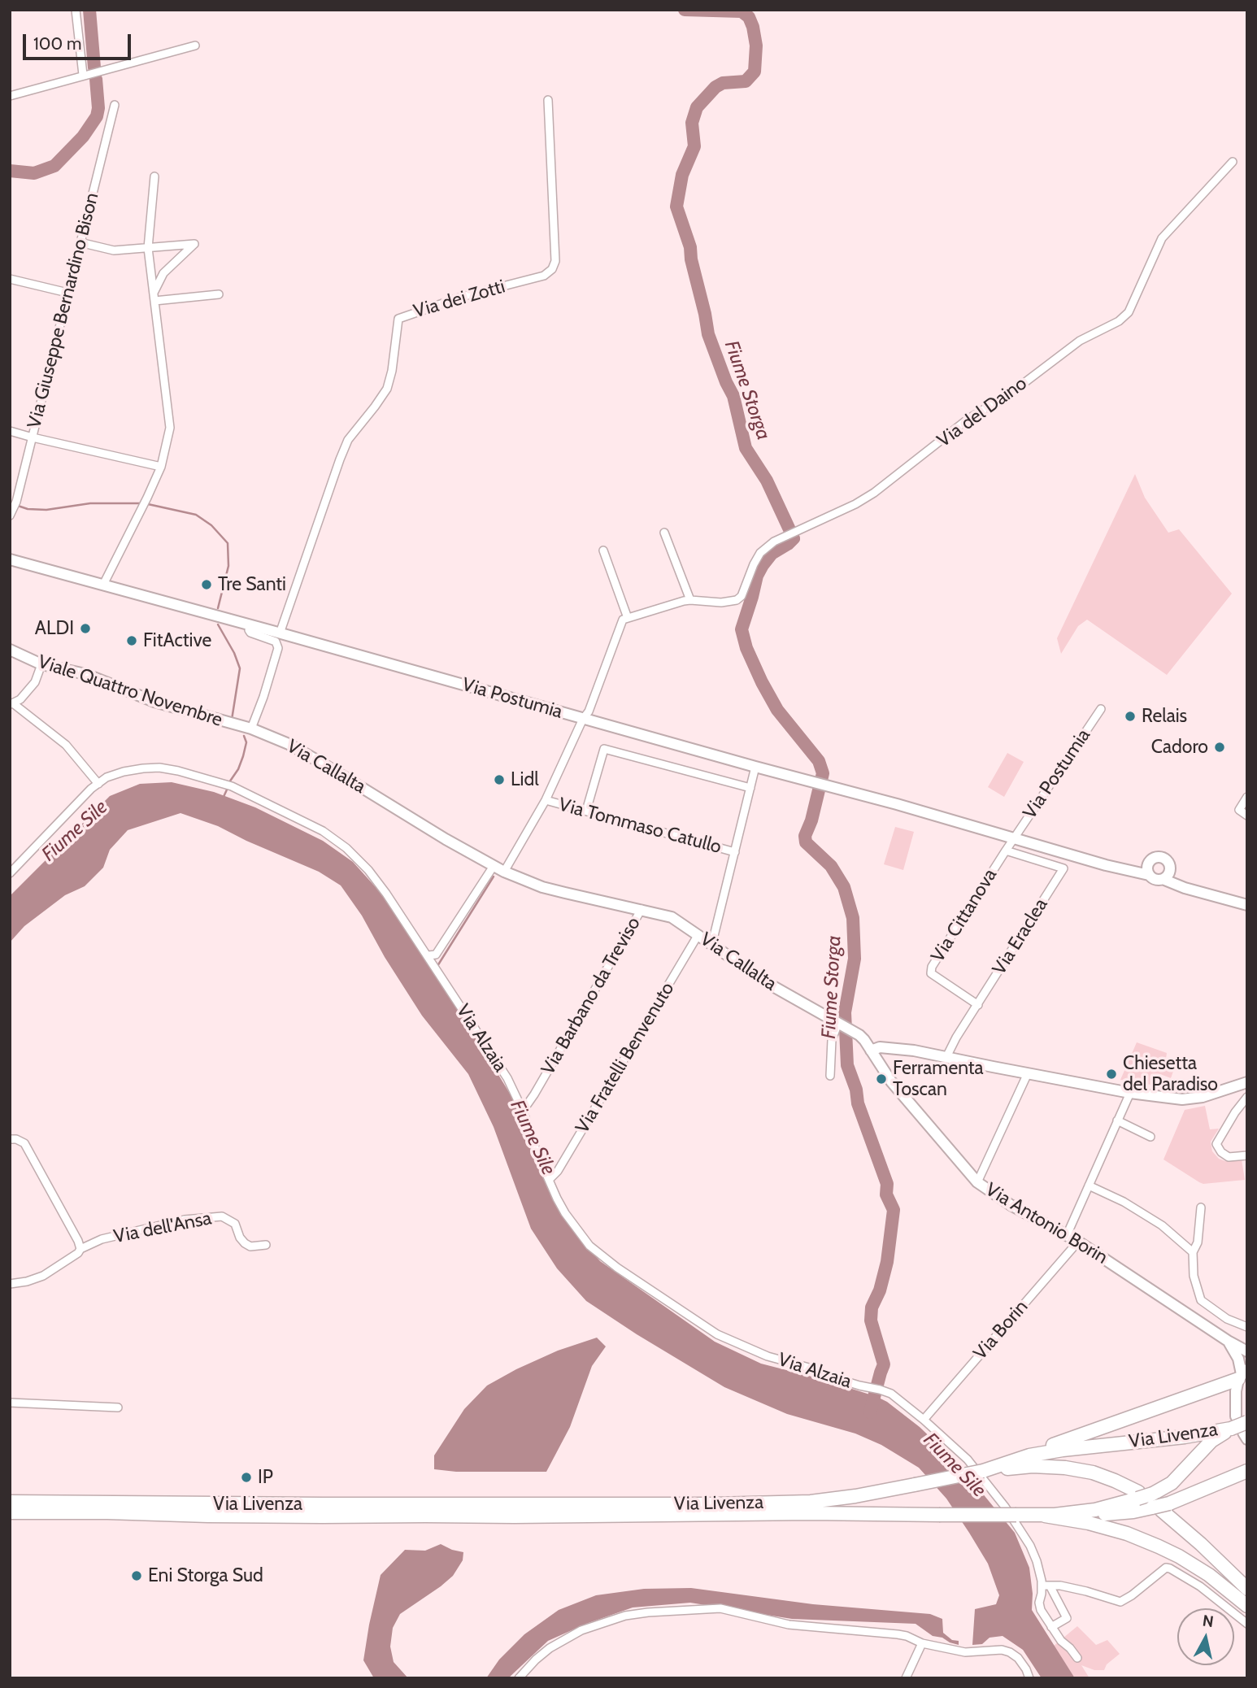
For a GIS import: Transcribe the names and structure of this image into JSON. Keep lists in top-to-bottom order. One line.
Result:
{"streets":{"highway":["Via Livenza"],"street":["Via dei Zotti","Via Giuseppe Bernardino Bison","Via del Daino","Viale Quattro Novembre","Via Postumia","Via Callalta","Via Tommaso Catullo","Via Cittanova","Via Eraclea","Via Barbano da Treviso","Via Alzaia","Via Fratelli Benvenuto","Via Antonio Borin","Via dell'Ansa","Via Borin"]},"crossings":[["Via dei Zotti","Via Postumia"],["Viale Quattro Novembre","Via Callalta"],["Via Postumia","Via Cittanova"],["Via Callalta","Via Barbano da Treviso"],["Via Callalta","Via Fratelli Benvenuto"],["Via Callalta","Via Antonio Borin"],["Via Cittanova","Via Eraclea"],["Via Barbano da Treviso","Via Alzaia"],["Via Alzaia","Via Fratelli Benvenuto"],["Via Alzaia","Via Borin"],["Via Antonio Borin","Via Borin"]],"water":["Fiume Storga","Fiume Sile"],"places":["Tre Santi","ALDI","FitActive","Relais","Cadoro","Lidl","Chiesetta del Paradiso","Ferramenta Toscan","IP","Eni Storga Sud"],"scale_bar":"100 m","north":"top"}
